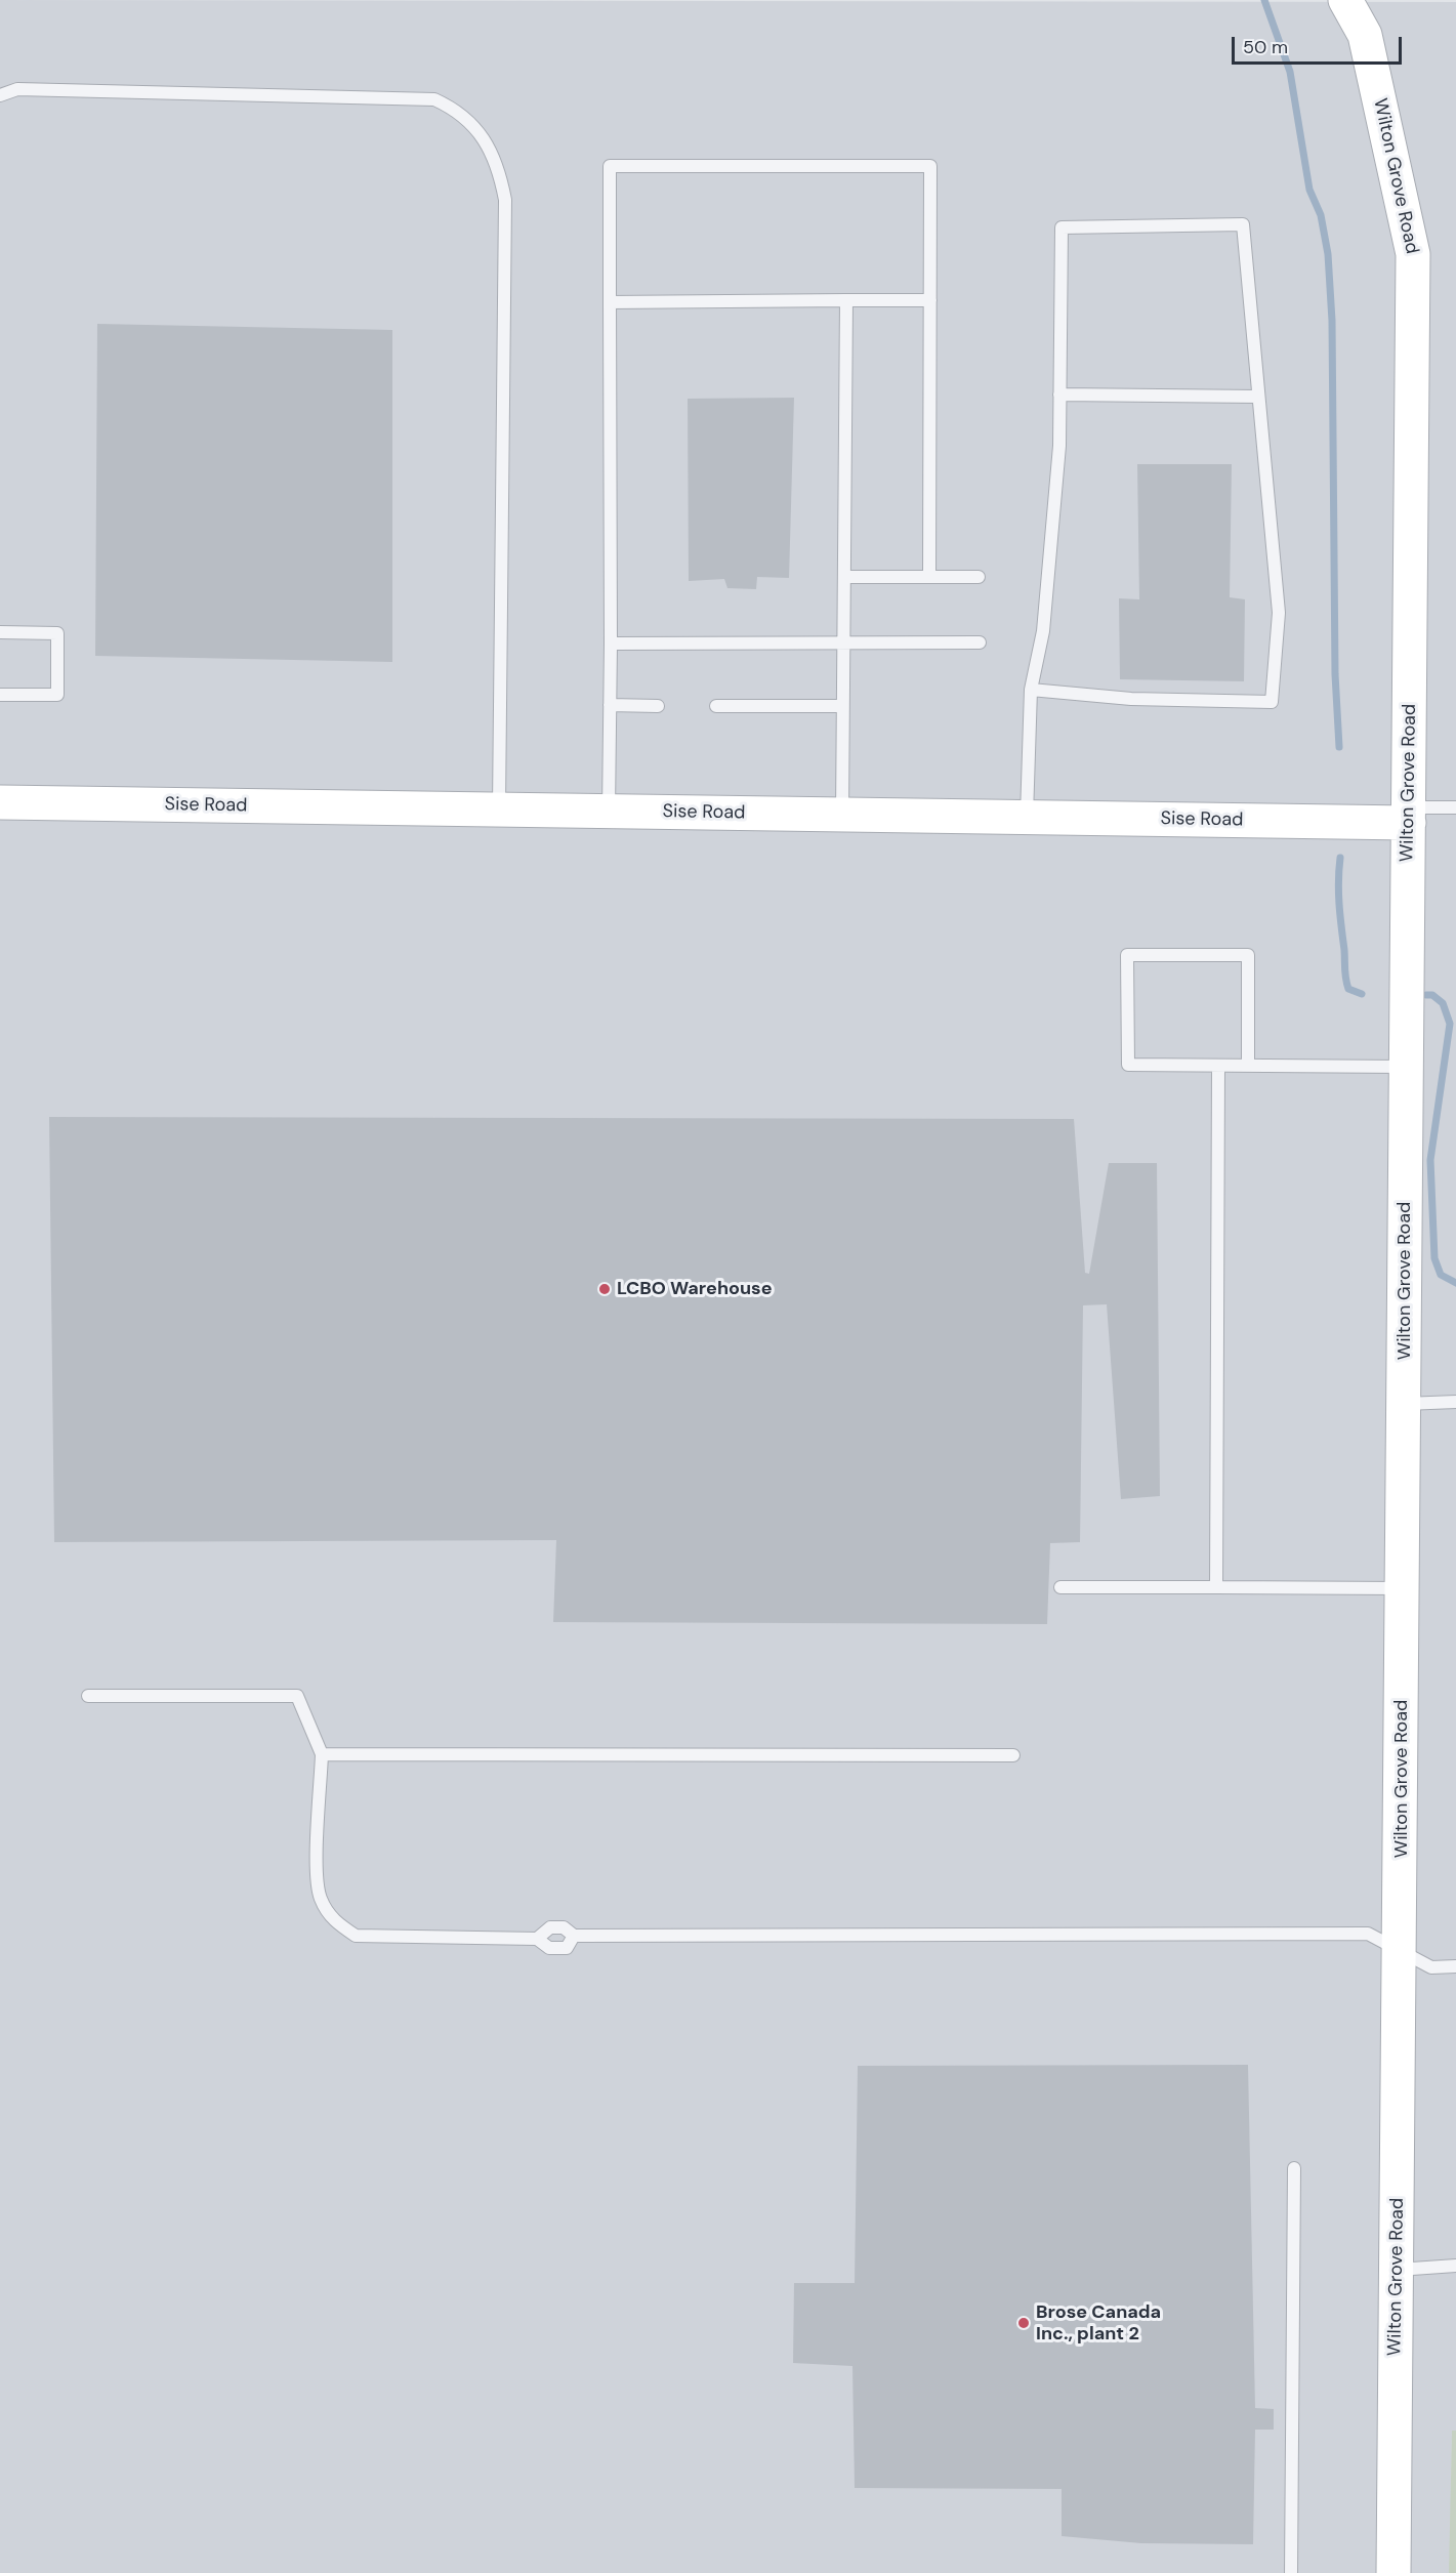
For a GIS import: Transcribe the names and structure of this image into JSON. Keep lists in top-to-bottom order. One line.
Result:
{"streets":{"main road":["Wilton Grove Road","Sise Road"]},"crossings":[["Wilton Grove Road","Sise Road"]],"places":["LCBO Warehouse","Brose Canada Inc., plant 2"],"scale_bar":"50 m"}
